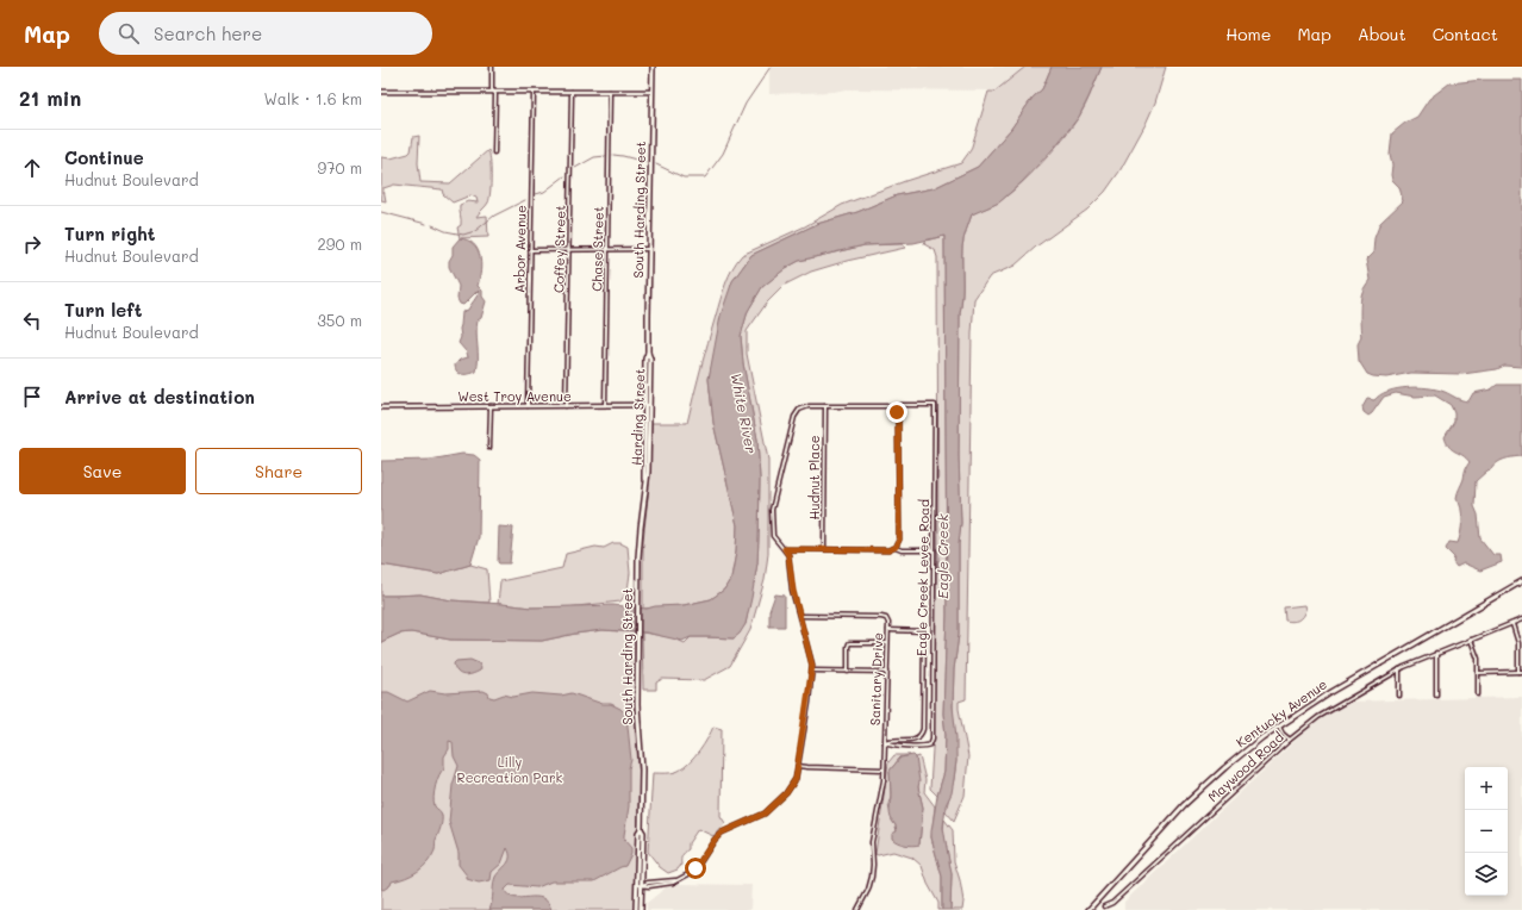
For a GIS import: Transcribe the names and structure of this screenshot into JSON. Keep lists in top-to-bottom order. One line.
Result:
{"streets":{"main road":["South Harding Street","Harding Street","Kentucky Avenue"],"street":["Arbor Avenue","Coffey Street","Chase Street","West Troy Avenue","Hudnut Place","Eagle Creek Levee Road","Sanitary Drive","Maywood Road"]},"crossings":[["South Harding Street","Harding Street"],["Arbor Avenue","West Troy Avenue"],["Coffey Street","West Troy Avenue"],["Chase Street","West Troy Avenue"],["West Troy Avenue","Harding Street"],["Eagle Creek Levee Road","Sanitary Drive"]],"water":["White River","Eagle Creek"],"parks":["Lilly Recreation Park"],"page":{"header":"Map","search":"Search here","nav":["Home","Map","About","Contact"],"heading":["21 min","Walk · 1.6 km"],"list":[["Continue","Hudnut Boulevard","970 m"],["Turn right","Hudnut Boulevard","290 m"],["Turn left","Hudnut Boulevard","350 m"],"Arrive at destination"],"buttons":["Save","Share"],"map_buttons":["+","−"]}}
